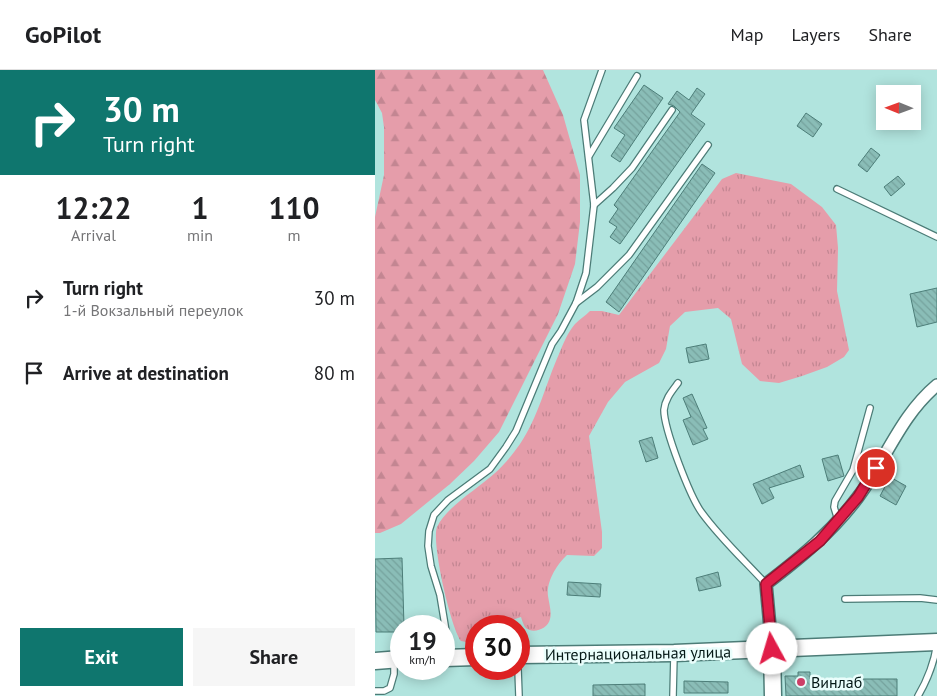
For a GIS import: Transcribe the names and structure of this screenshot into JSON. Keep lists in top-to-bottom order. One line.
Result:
{"streets":{"main road":["Интернациональная улица"]},"places":["Винлаб"],"north":"left","page":{"header":"GoPilot","nav":["Map","Layers","Share"],"turn":["30 m","Turn right"],"eta":["12:22","Arrival","1","min","110","m"],"list":[{"name":"Turn right","note":"1-й Вокзальный переулок","value":"30 m"},{"name":"Arrive at destination","value":"80 m"}],"speed":"19 km/h","limit":"30","buttons":["Exit","Share"]}}
